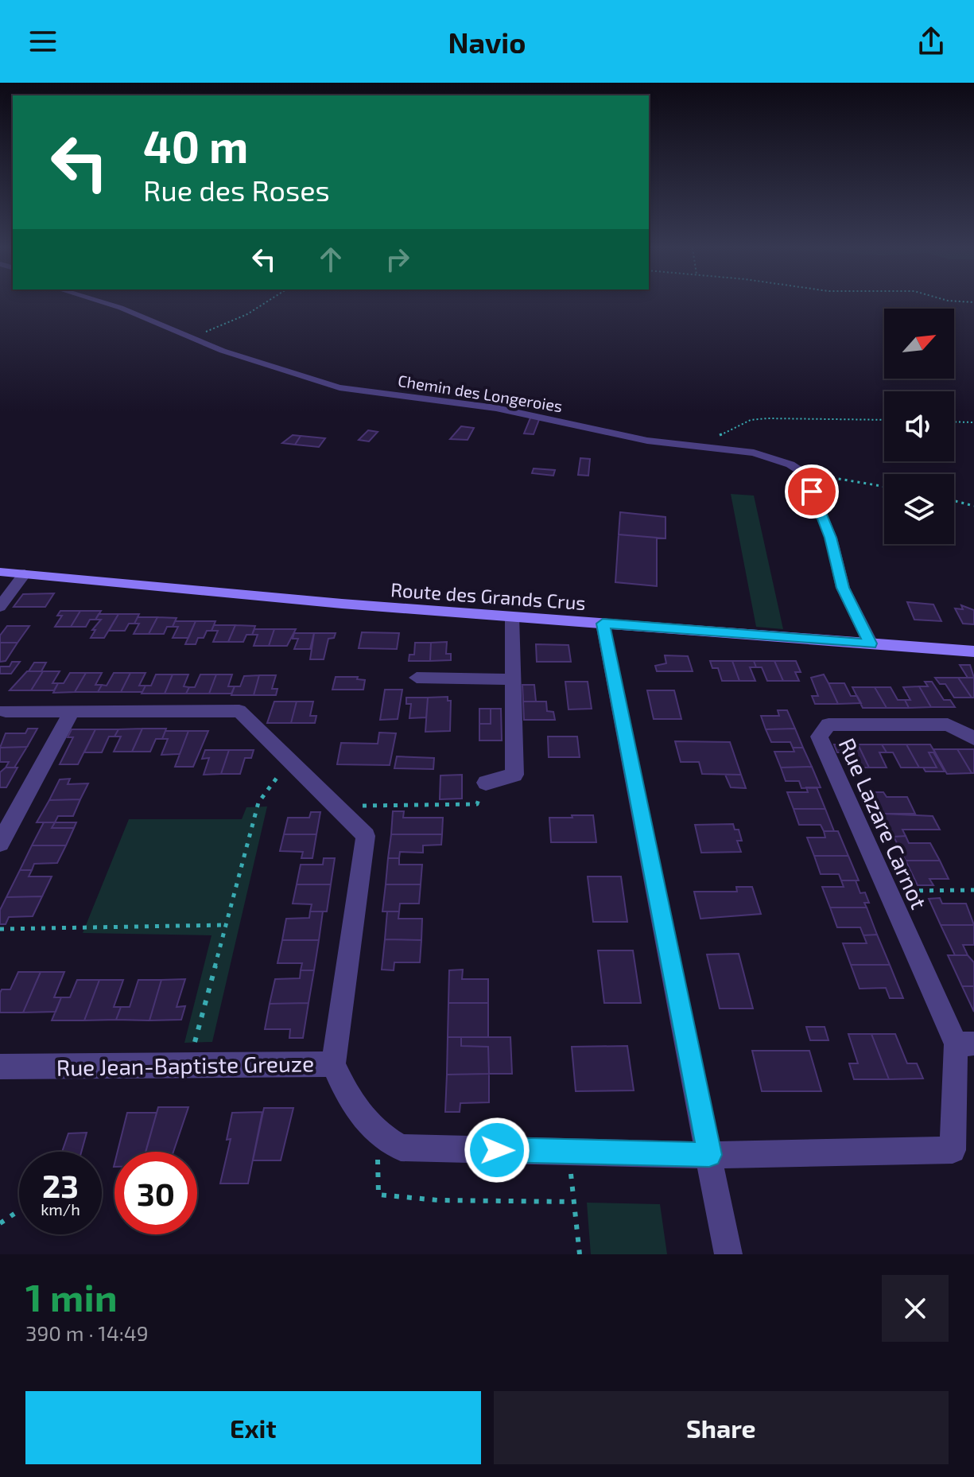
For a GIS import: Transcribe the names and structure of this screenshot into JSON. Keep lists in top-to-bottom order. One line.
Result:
{"streets":{"street":["Chemin des Longeroies","Route des Grands Crus","Rue Lazare Carnot","Rue Jean-Baptiste Greuze"]},"crossings":[["Rue Lazare Carnot","Rue Jean-Baptiste Greuze"]],"north":"top right","page":{"header":"Navio","turn":["40 m","Rue des Roses"],"speed":"23 km/h","limit":"30","heading":["1 min","390 m · 14:49"],"buttons":["Exit","Share"]}}
